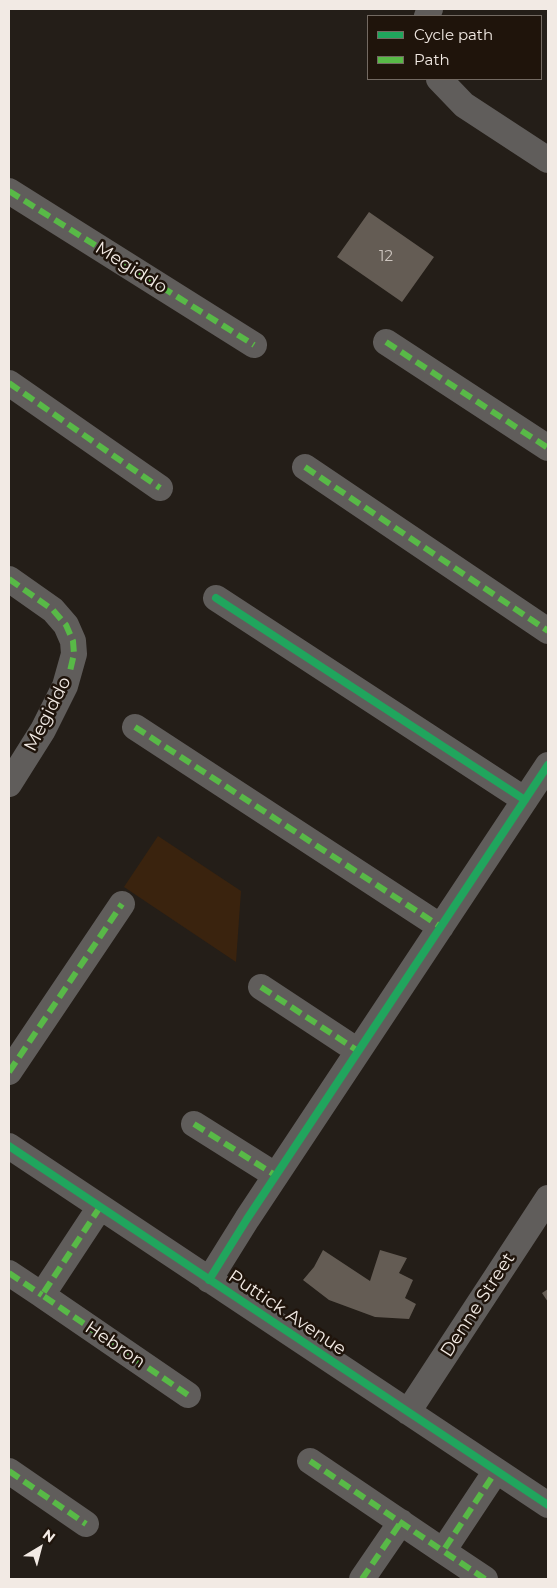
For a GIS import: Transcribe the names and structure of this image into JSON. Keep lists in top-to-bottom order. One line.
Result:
{"streets":{"street":["Megiddo","Denne Street","Puttick Avenue","Hebron"]},"crossings":[["Denne Street","Puttick Avenue"]],"house_numbers":["12"],"legend":["Cycle path","Path"],"north":"top right"}
